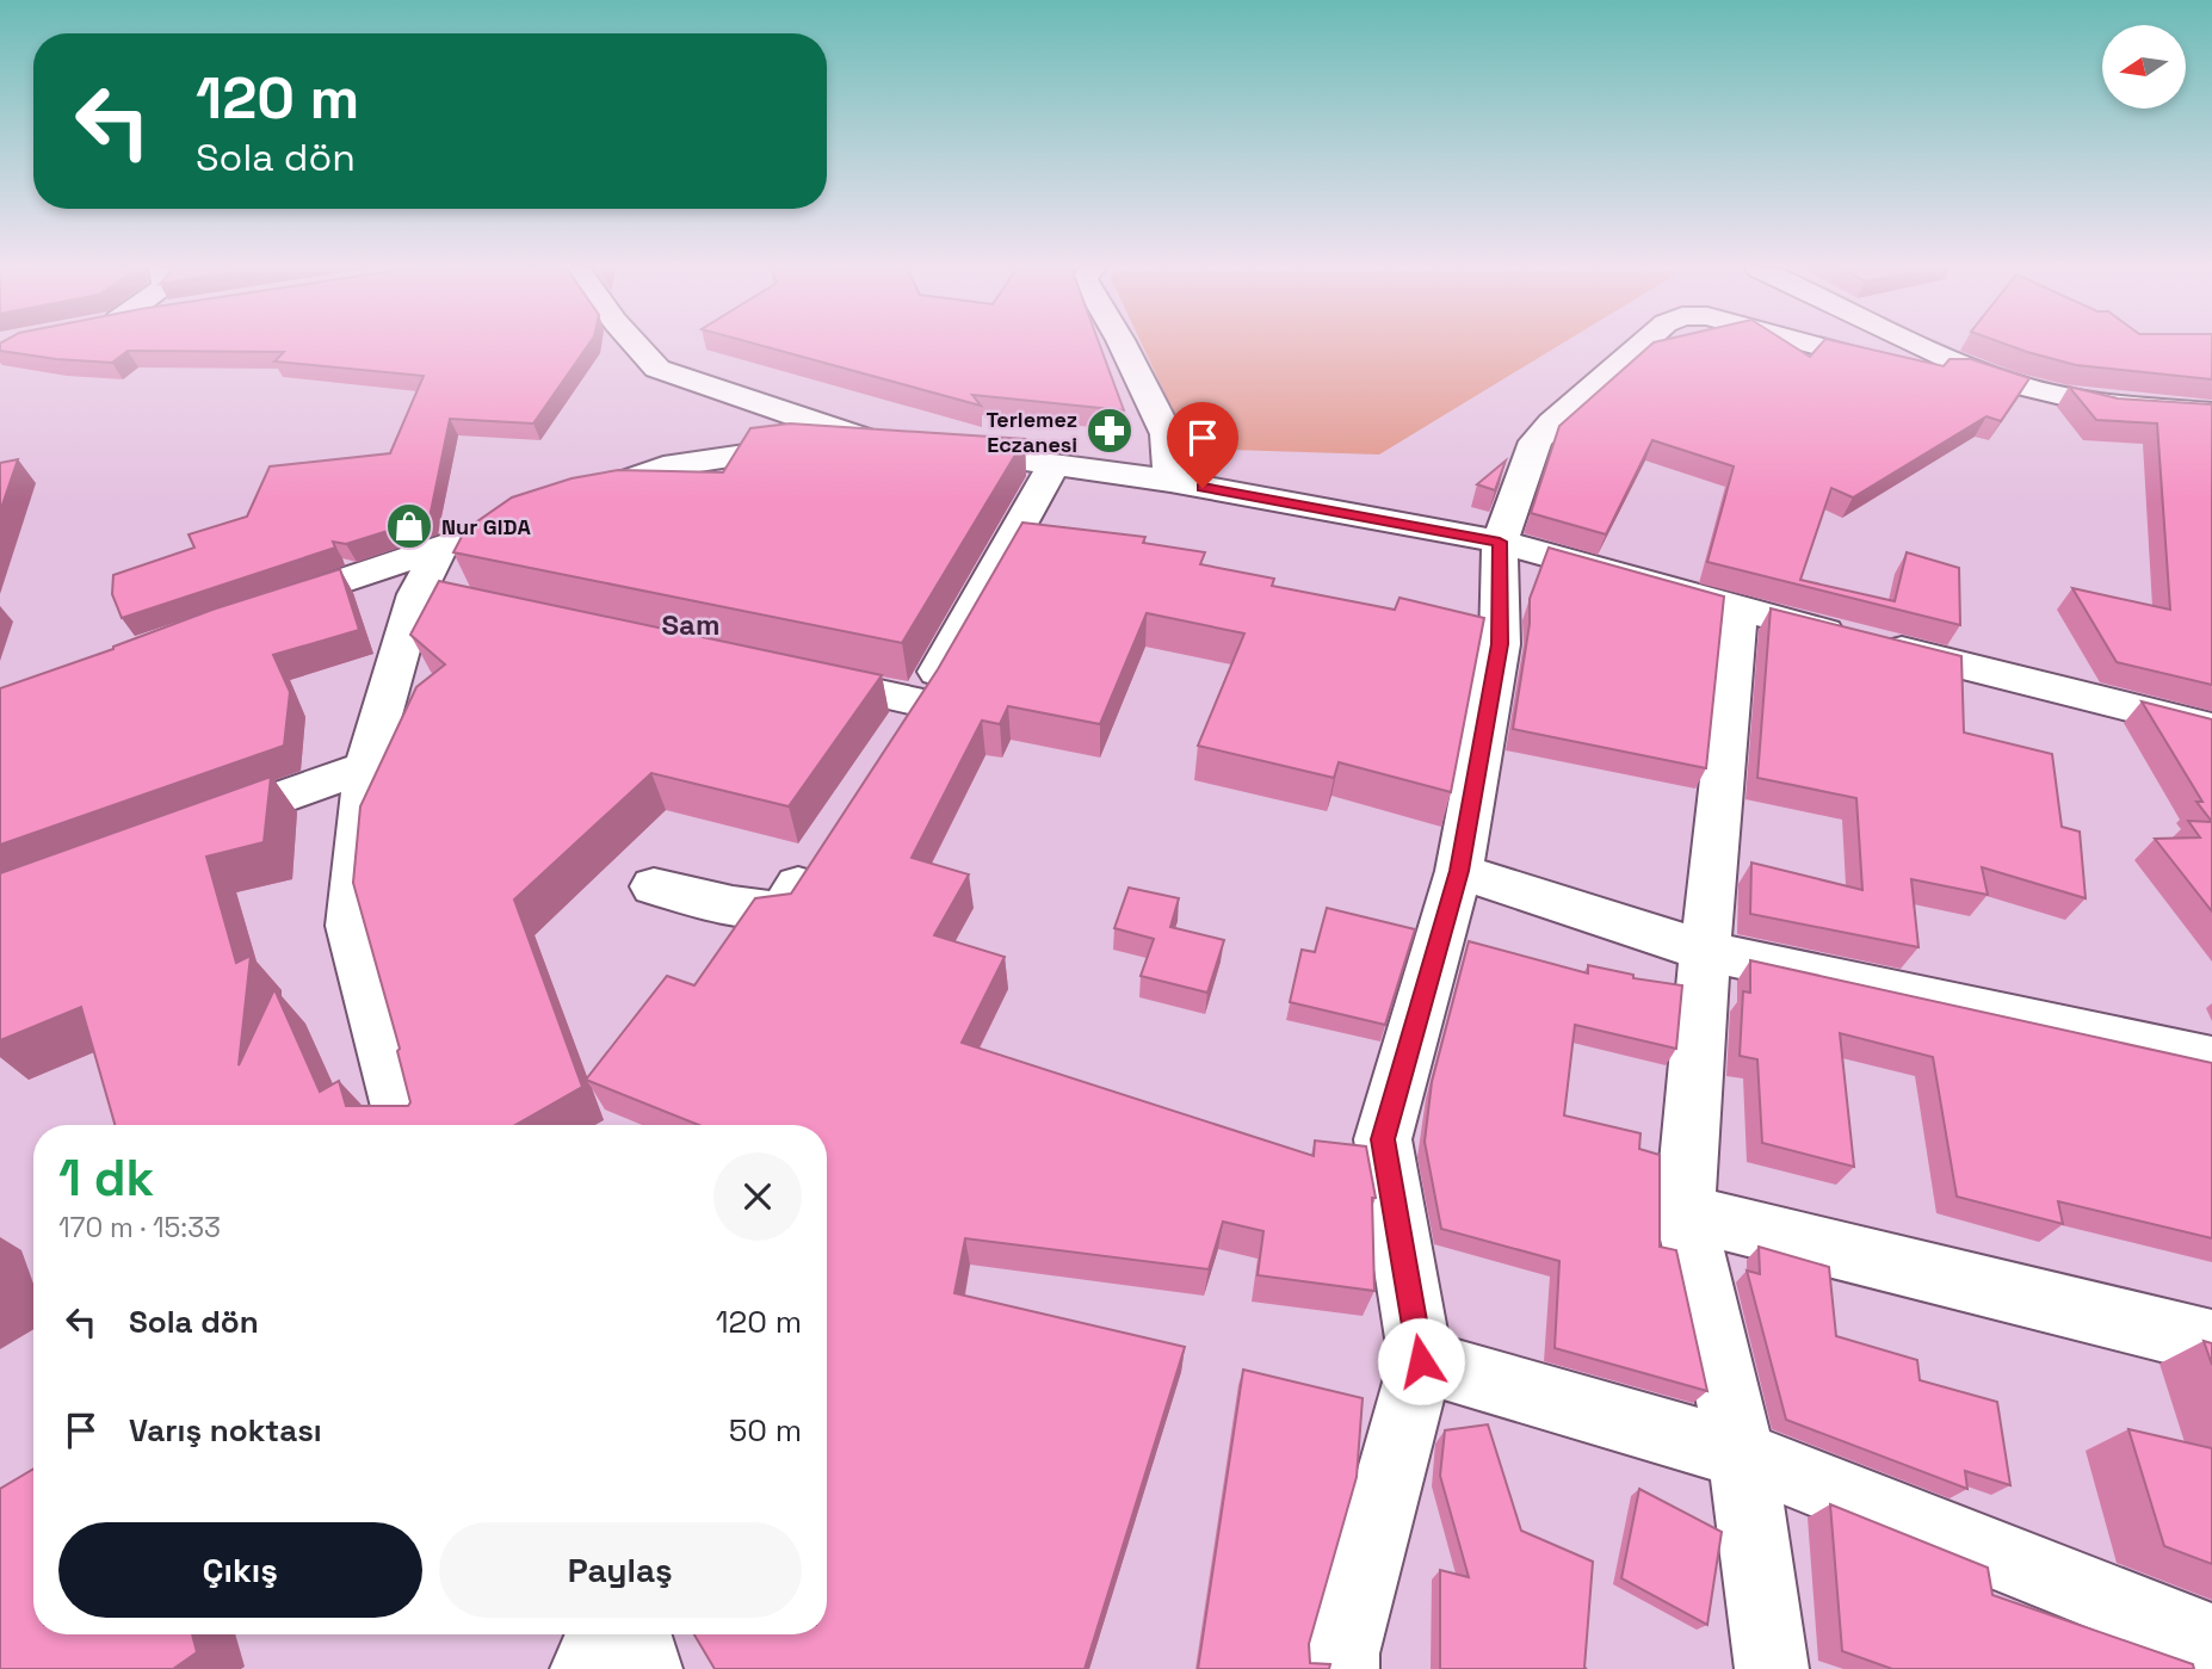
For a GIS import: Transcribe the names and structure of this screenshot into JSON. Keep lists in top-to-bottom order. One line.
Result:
{"districts":["Sam"],"places":{"pharmacy":["Terlemez Eczanesi"],"shop":["Nur GIDA"]},"north":"left","page":{"turn":["120 m","Sola dön"],"heading":["1 dk","170 m · 15:33"],"list":[{"name":"Sola dön","value":"120 m"},{"name":"Varış noktası","value":"50 m"}],"buttons":["Çıkış","Paylaş"]}}
